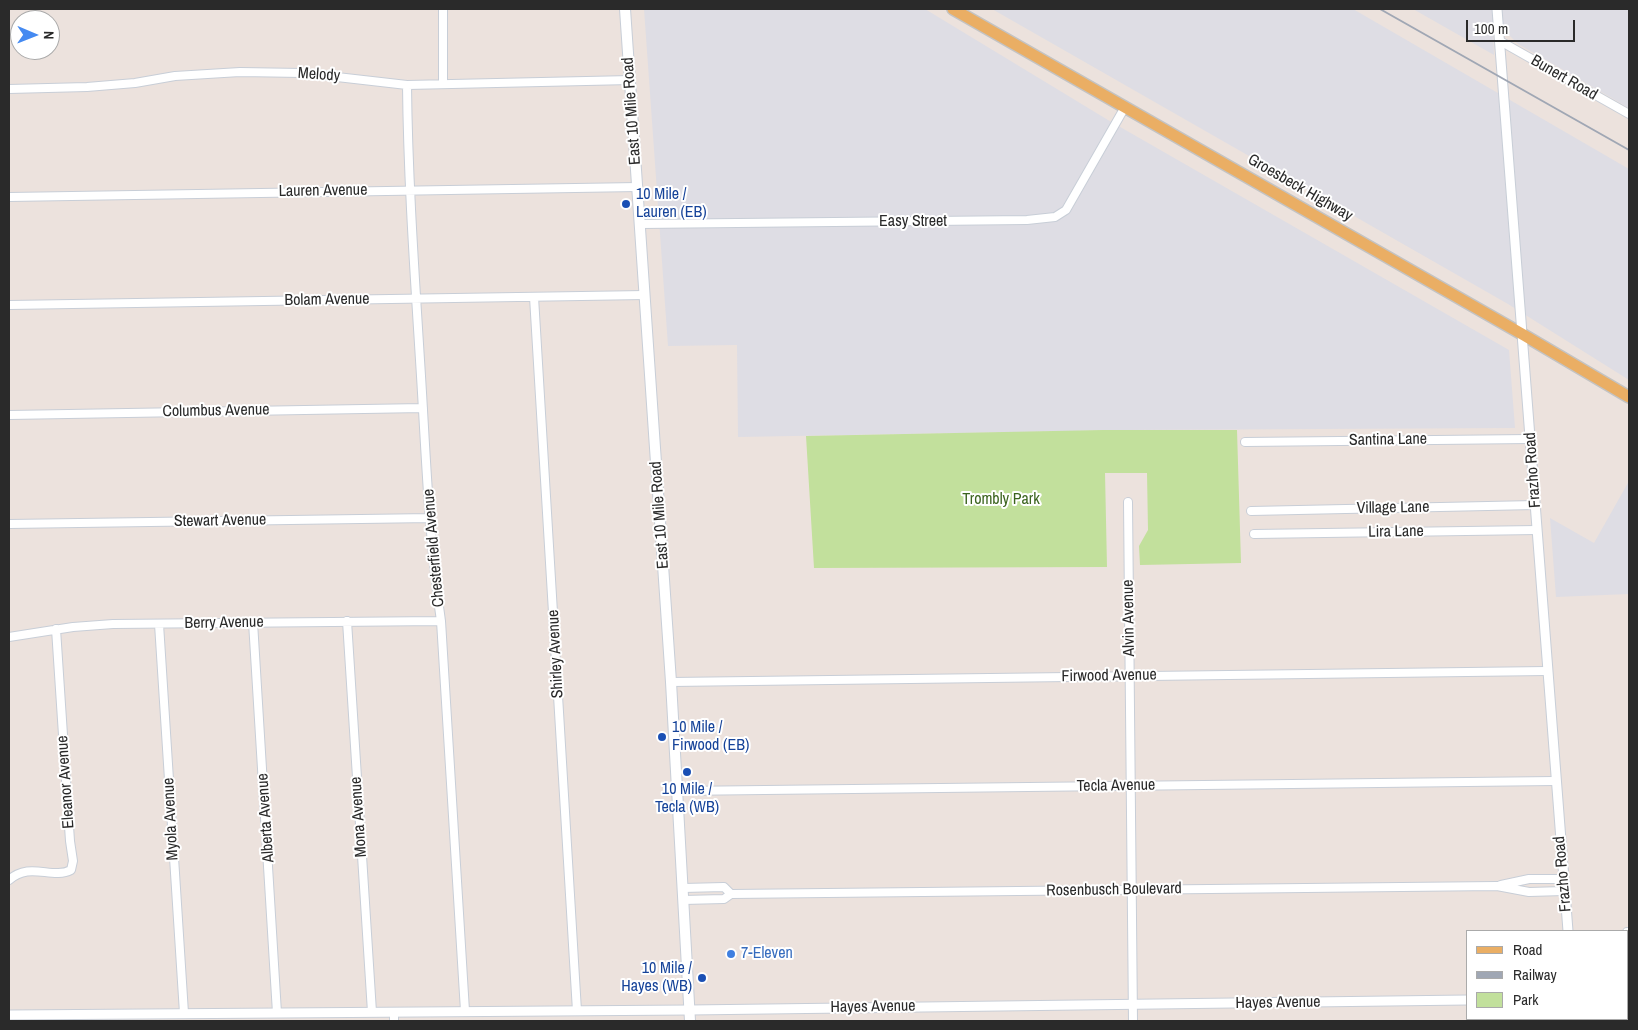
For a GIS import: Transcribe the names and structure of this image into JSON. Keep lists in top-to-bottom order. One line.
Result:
{"streets":{"main road":["East 10 Mile Road","Groesbeck Highway"],"street":["Melody","Bunert Road","Lauren Avenue","Easy Street","Bolam Avenue","Columbus Avenue","Santina Lane","Frazho Road","Village Lane","Stewart Avenue","Lira Lane","Chesterfield Avenue","Alvin Avenue","Berry Avenue","Shirley Avenue","Firwood Avenue","Eleanor Avenue","Tecla Avenue","Mona Avenue","Alberta Avenue","Myola Avenue","Rosenbusch Boulevard","Hayes Avenue"]},"crossings":[["Melody","East 10 Mile Road"],["Melody","Chesterfield Avenue"],["Bunert Road","Frazho Road"],["East 10 Mile Road","Lauren Avenue"],["East 10 Mile Road","Easy Street"],["East 10 Mile Road","Bolam Avenue"],["East 10 Mile Road","Firwood Avenue"],["East 10 Mile Road","Tecla Avenue"],["East 10 Mile Road","Rosenbusch Boulevard"],["East 10 Mile Road","Hayes Avenue"],["Groesbeck Highway","Easy Street"],["Groesbeck Highway","Frazho Road"],["Lauren Avenue","Chesterfield Avenue"],["Bolam Avenue","Chesterfield Avenue"],["Bolam Avenue","Shirley Avenue"],["Columbus Avenue","Chesterfield Avenue"],["Santina Lane","Frazho Road"],["Frazho Road","Village Lane"],["Frazho Road","Lira Lane"],["Frazho Road","Firwood Avenue"],["Frazho Road","Tecla Avenue"],["Frazho Road","Rosenbusch Boulevard"],["Stewart Avenue","Chesterfield Avenue"],["Chesterfield Avenue","Berry Avenue"],["Chesterfield Avenue","Hayes Avenue"],["Alvin Avenue","Firwood Avenue"],["Alvin Avenue","Tecla Avenue"],["Alvin Avenue","Rosenbusch Boulevard"],["Alvin Avenue","Hayes Avenue"],["Berry Avenue","Eleanor Avenue"],["Berry Avenue","Mona Avenue"],["Berry Avenue","Alberta Avenue"],["Berry Avenue","Myola Avenue"],["Shirley Avenue","Hayes Avenue"],["Mona Avenue","Hayes Avenue"],["Alberta Avenue","Hayes Avenue"],["Myola Avenue","Hayes Avenue"]],"parks":["Trombly Park"],"places":["10 Mile / Lauren (EB)","10 Mile / Firwood (EB)","10 Mile / Tecla (WB)","7-Eleven","10 Mile / Hayes (WB)"],"legend":["Road","Railway","Park"],"scale_bar":"100 m","north":"right"}
